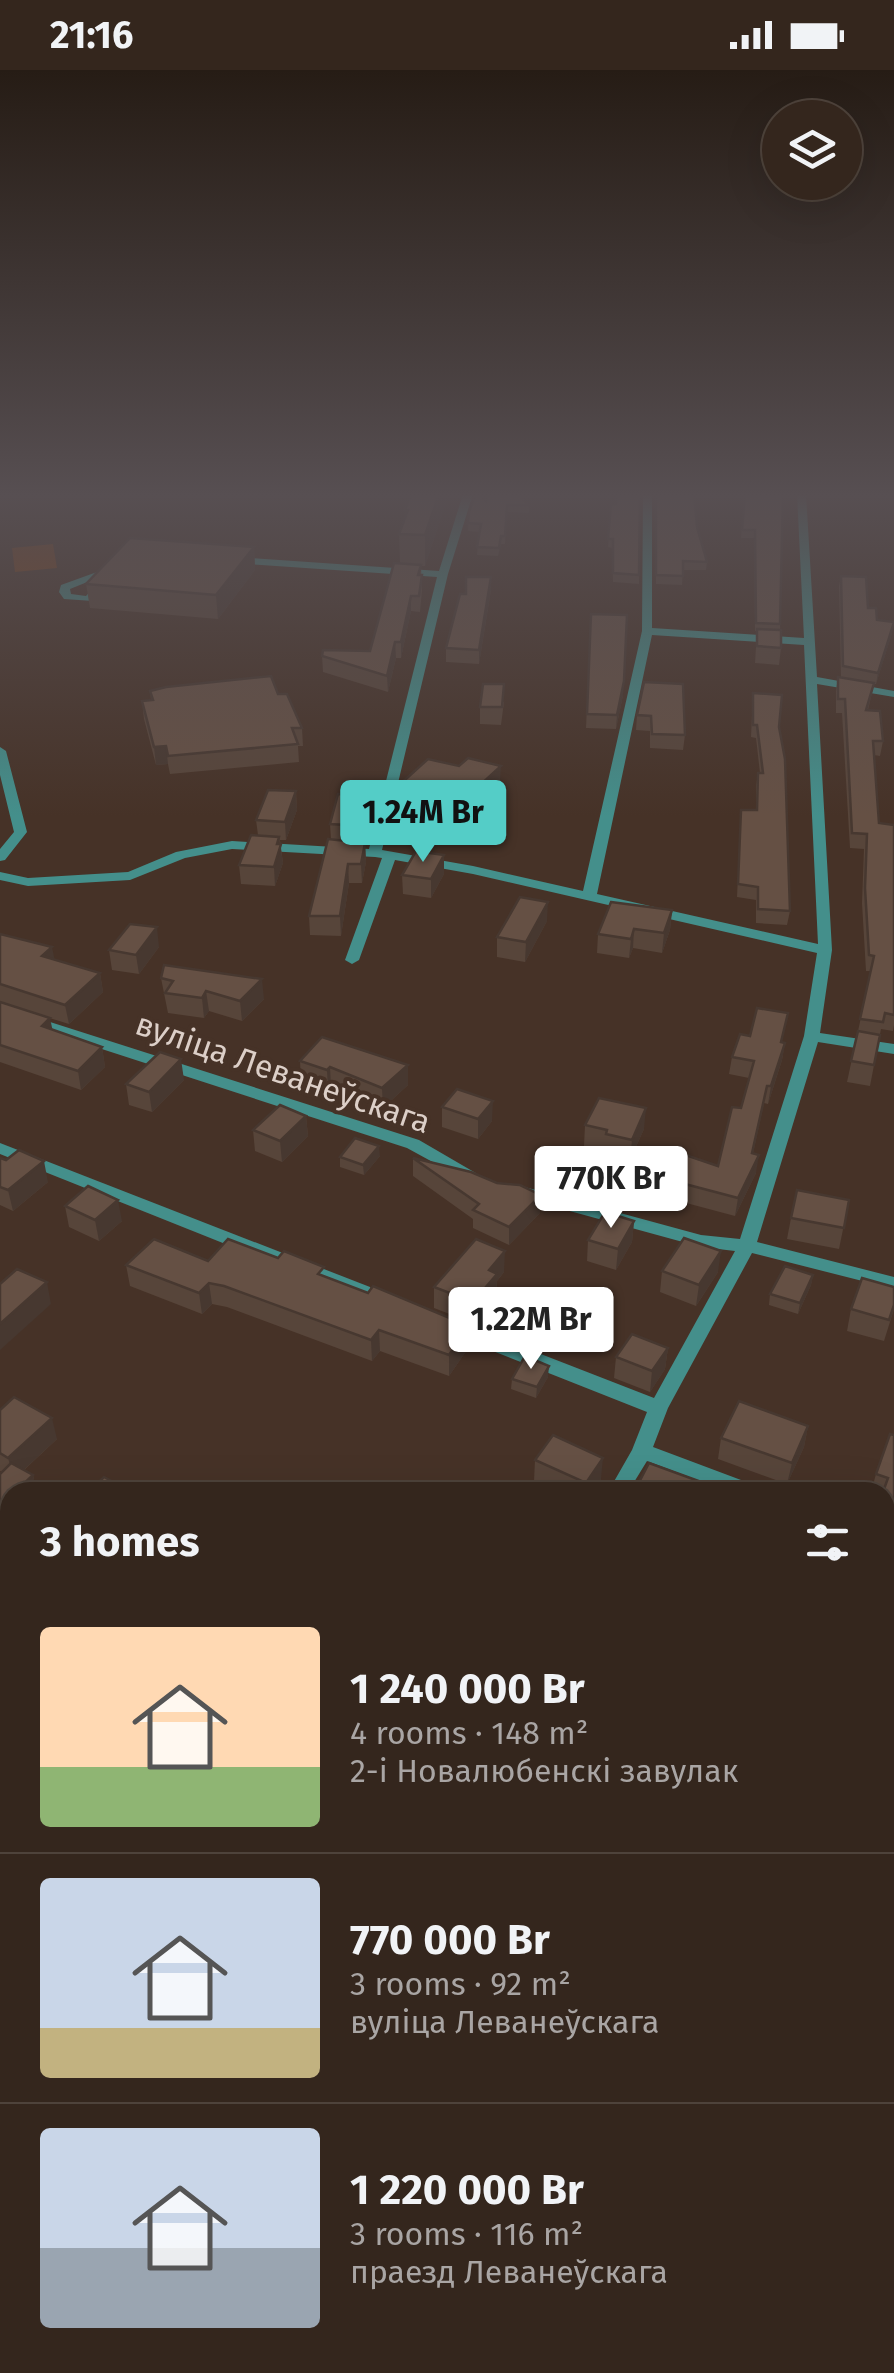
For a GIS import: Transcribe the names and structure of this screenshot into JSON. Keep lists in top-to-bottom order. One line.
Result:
{"streets":{"street":["вуліца Леванеўскага"]},"page":{"status":"21:16","price":["1.24M Br","770K Br","1.22M Br"],"heading":"3 homes","list":[{"name":"1 240 000 Br","note":"4 rooms · 148 m² · 2-і Новалюбенскі завулак"},{"name":"770 000 Br","note":"3 rooms · 92 m² · вуліца Леванеўскага"},{"name":"1 220 000 Br","note":"3 rooms · 116 m² · праезд Леванеўскага"}]}}
